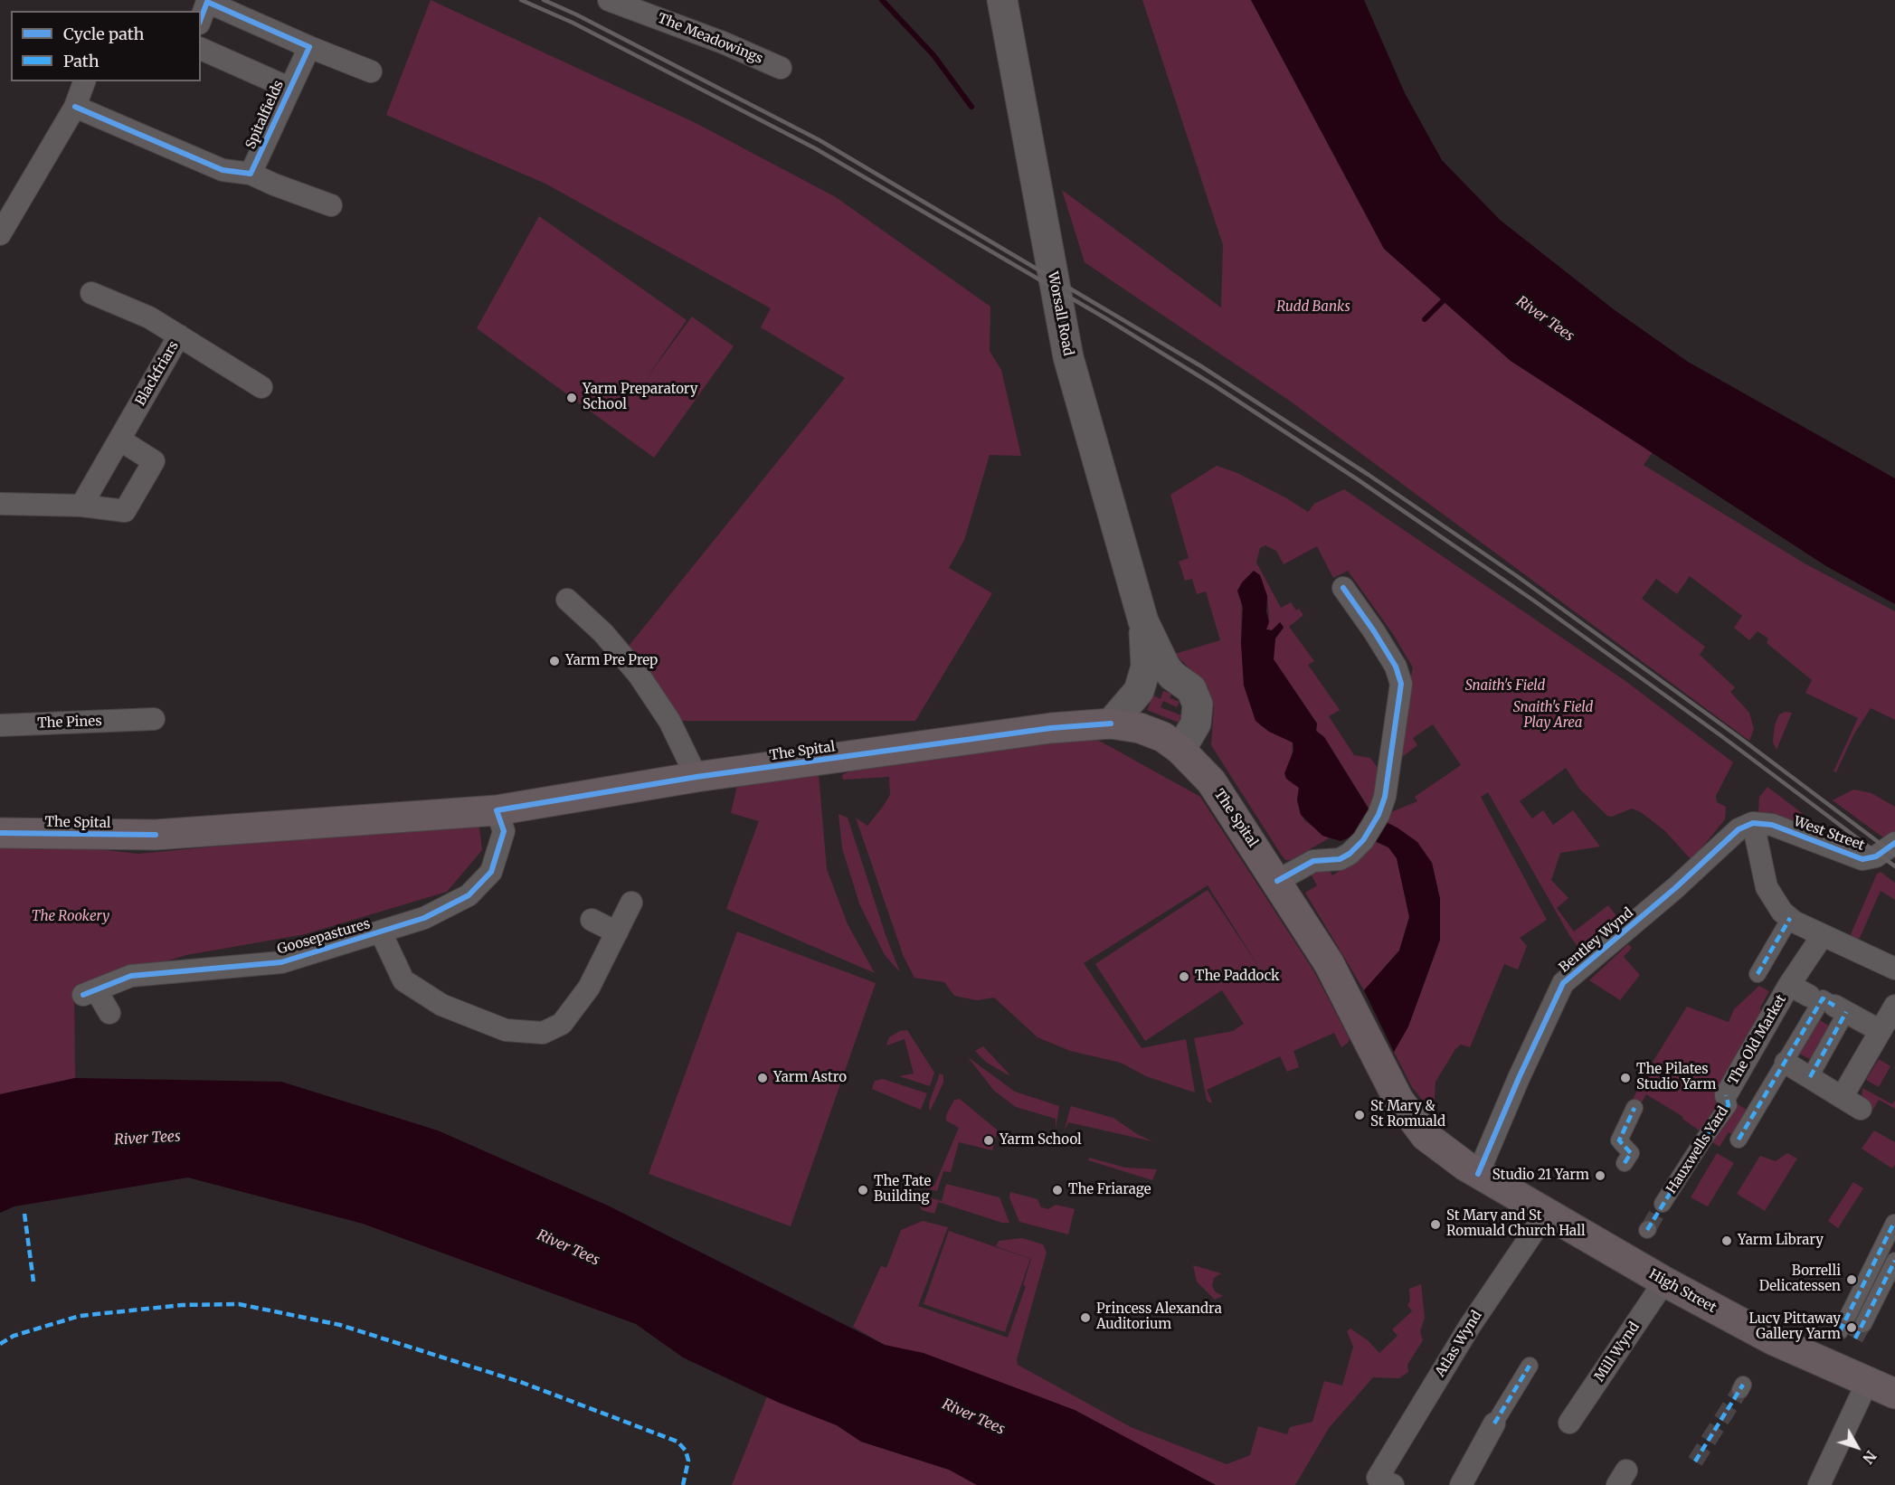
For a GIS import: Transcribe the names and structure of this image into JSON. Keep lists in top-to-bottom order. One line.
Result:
{"streets":{"main road":["Worsall Road","The Spital","High Street"],"street":["The Meadowings","Spitalfields","Blackfriars","The Pines","West Street","Goosepastures","Bentley Wynd","The Old Market","Hauxwells Yard","Atlas Wynd","Mill Wynd"]},"crossings":[["Worsall Road","The Spital"],["The Spital","Goosepastures"],["The Spital","Bentley Wynd"],["The Spital","High Street"],["West Street","Bentley Wynd"],["Bentley Wynd","High Street"],["The Old Market","Hauxwells Yard"],["High Street","Atlas Wynd"],["High Street","Mill Wynd"]],"water":["River Tees"],"parks":["Rudd Banks","Snaith's Field","Snaith's Field Play Area","The Rookery"],"places":["Yarm Preparatory School","Yarm Pre Prep","The Paddock","Yarm Astro","The Pilates Studio Yarm","St Mary & St Romuald","Yarm School","Studio 21 Yarm","The Tate Building","The Friarage","St Mary and St Romuald Church Hall","Yarm Library","Borrelli Delicatessen","Princess Alexandra Auditorium","Lucy Pittaway Gallery Yarm"],"legend":["Cycle path","Path"],"north":"bottom right"}
